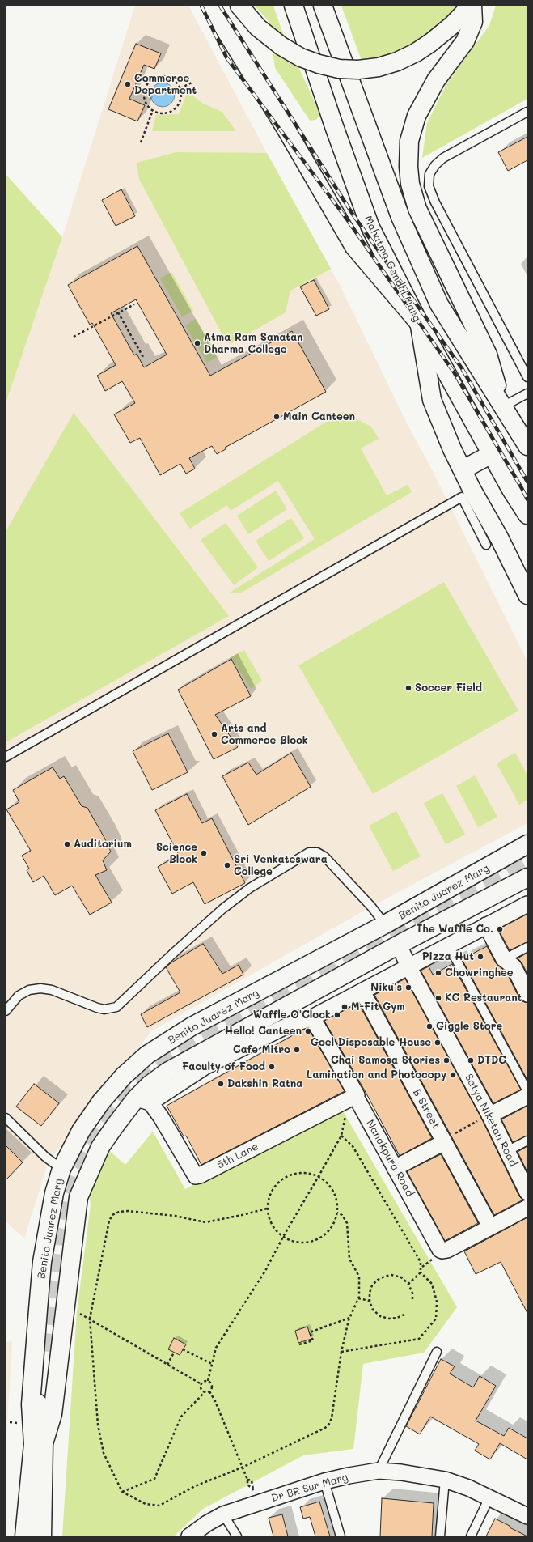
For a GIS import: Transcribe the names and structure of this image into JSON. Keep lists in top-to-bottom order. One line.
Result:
{"streets":{"main road":["Mahatma Gandhi Marg","Benito Juarez Marg"],"street":["B Street","Satya Niketan Road","5th Lane","Nanakpura Road","Dr BR Sur Marg"]},"crossings":[["Benito Juarez Marg","Satya Niketan Road"],["Benito Juarez Marg","5th Lane"],["B Street","Nanakpura Road"],["5th Lane","Nanakpura Road"]],"places":["Commerce Department","Atma Ram Sanatan Dharma College","Main Canteen","Soccer Field","Arts and Commerce Block","Auditorium","Science Block","Sri Venkateswara College","The Waffle Co.","Pizza Hut","Chowringhee","Niku's","KC Restaurant","M-Fit Gym","Waffle O'Clock","Giggle Store","Hello! Canteen","Goel Disposable House","Cafe Mitro","Chai Samosa Stories","DTDC","Faculty of Food","Lamination and Photocopy","Dakshin Ratna"]}
